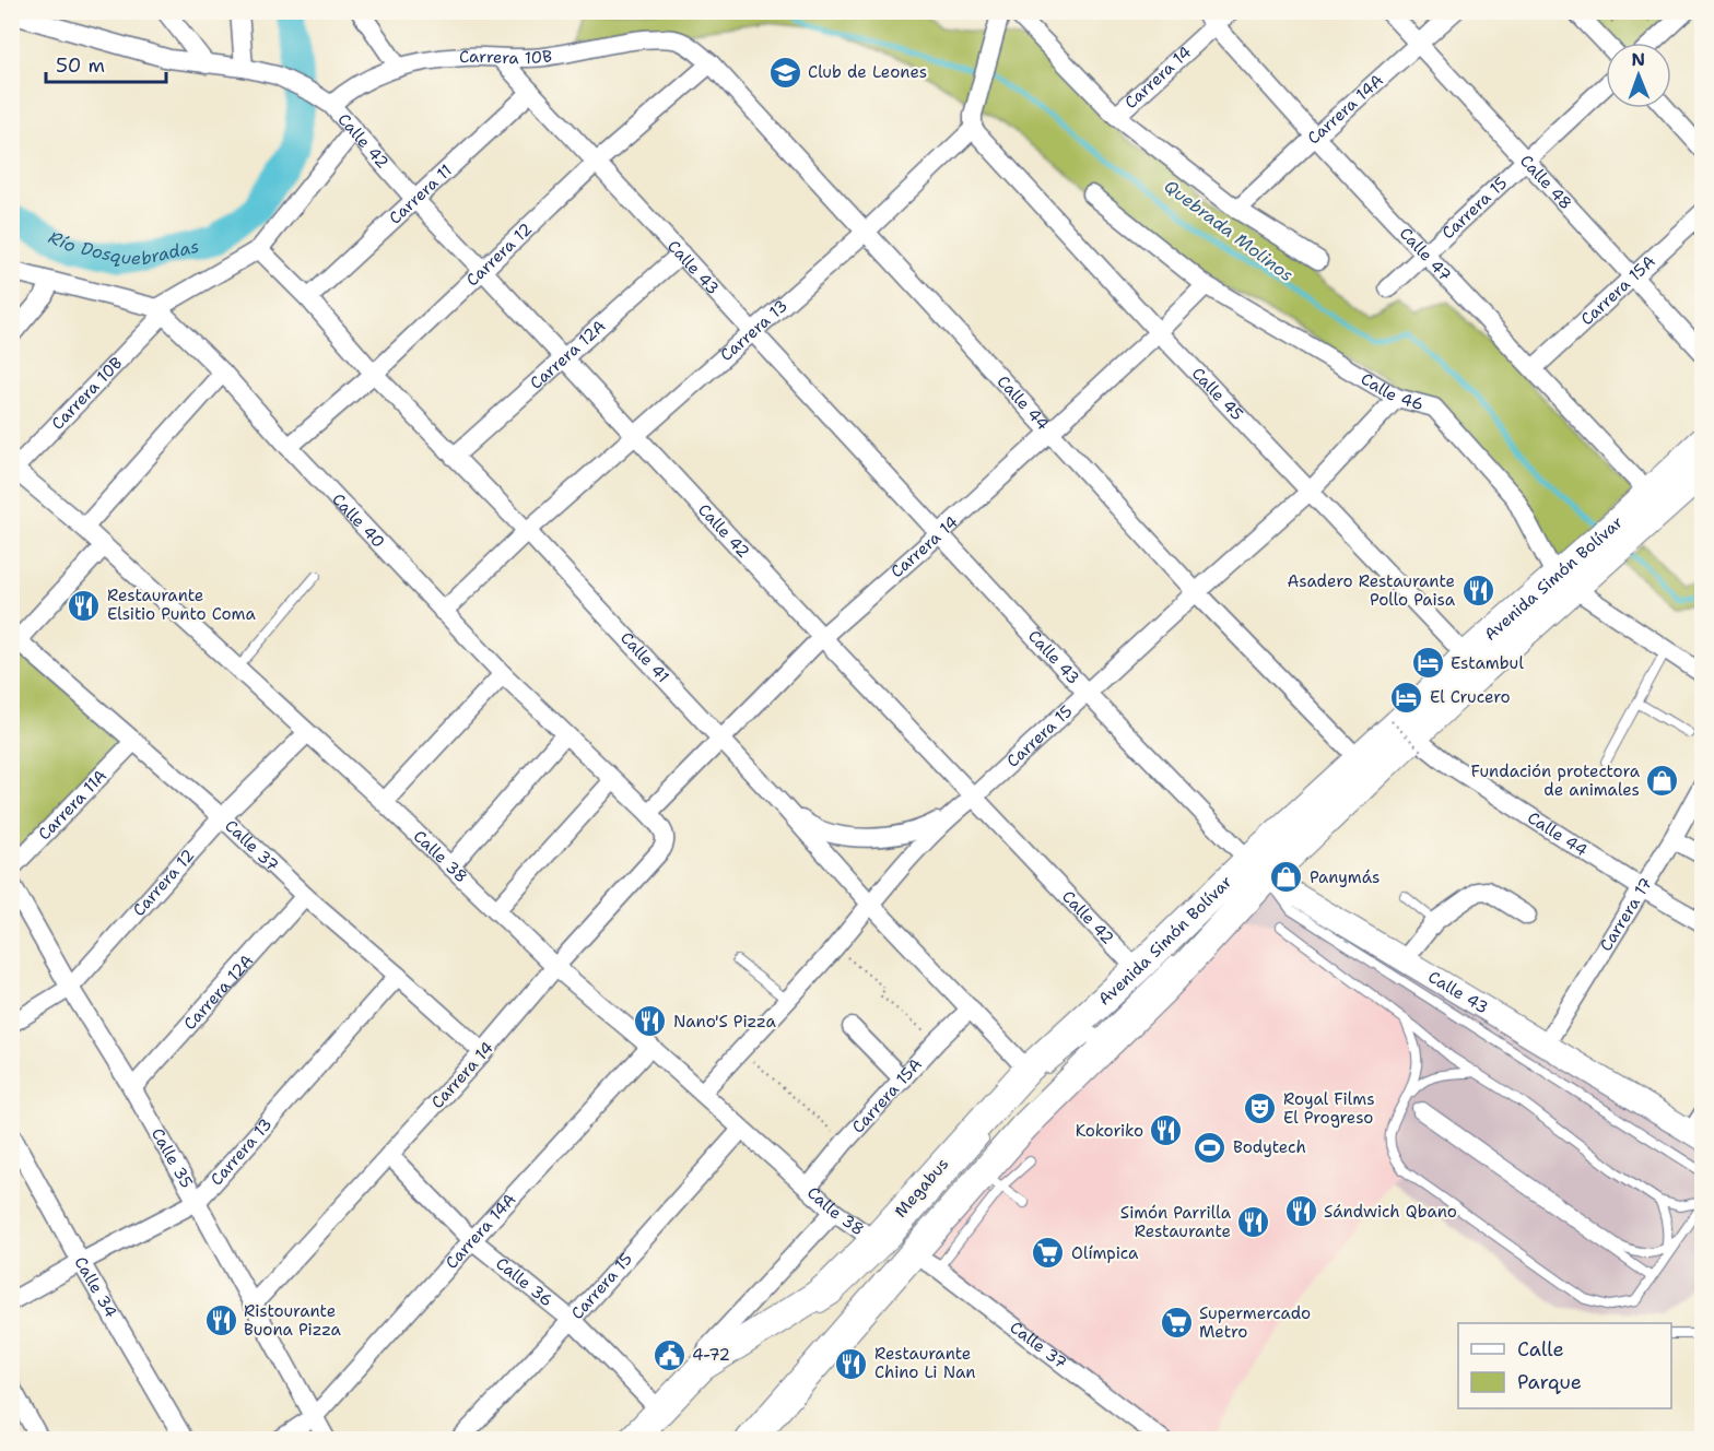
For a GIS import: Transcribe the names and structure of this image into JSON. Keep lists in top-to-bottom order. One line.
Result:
{"streets":{"main road":["Avenida Simón Bolívar"],"street":["Carrera 10B","Carrera 14","Carrera 14A","Calle 42","Calle 48","Carrera 11","Carrera 15","Calle 47","Carrera 12","Calle 43","Carrera 15A","Carrera 13","Carrera 12A","Calle 46","Calle 45","Calle 44","Calle 40","Calle 41","Carrera 11A","Calle 37","Calle 38","Carrera 17","Calle 35","Calle 36","Calle 34"],"lane":["Megabus"]},"crossings":[["Carrera 10B","Calle 42"],["Carrera 10B","Calle 43"],["Carrera 10B","Calle 44"],["Carrera 10B","Calle 40"],["Carrera 10B","Calle 41"],["Carrera 10B","Calle 38"],["Carrera 14","Calle 42"],["Carrera 14","Calle 47"],["Carrera 14","Calle 43"],["Carrera 14","Calle 46"],["Carrera 14","Calle 45"],["Carrera 14","Calle 44"],["Carrera 14","Calle 40"],["Carrera 14","Calle 41"],["Carrera 14","Calle 37"],["Carrera 14","Calle 38"],["Carrera 14","Calle 35"],["Carrera 14","Calle 36"],["Carrera 14A","Calle 48"],["Carrera 14A","Calle 47"],["Carrera 14A","Calle 38"],["Carrera 14A","Calle 35"],["Carrera 14A","Calle 36"],["Calle 42","Carrera 11"],["Calle 42","Carrera 15"],["Calle 42","Carrera 12"],["Calle 42","Carrera 13"],["Calle 42","Carrera 12A"],["Calle 42","Avenida Simón Bolívar"],["Calle 48","Carrera 15"],["Calle 48","Carrera 15A"],["Carrera 11","Calle 43"],["Carrera 11","Calle 41"],["Carrera 15","Calle 47"],["Carrera 15","Calle 43"],["Carrera 15","Calle 46"],["Carrera 15","Calle 45"],["Carrera 15","Calle 44"],["Carrera 15","Calle 41"],["Carrera 15","Calle 38"],["Carrera 15","Calle 36"],["Calle 47","Carrera 15A"],["Calle 47","Avenida Simón Bolívar"],["Carrera 12","Calle 43"],["Carrera 12","Calle 44"],["Carrera 12","Calle 40"],["Carrera 12","Calle 41"],["Carrera 12","Calle 37"],["Carrera 12","Calle 38"],["Carrera 12","Calle 35"],["Calle 43","Carrera 13"],["Calle 43","Carrera 12A"],["Calle 43","Avenida Simón Bolívar"],["Calle 43","Carrera 17"],["Carrera 15A","Calle 41"],["Carrera 15A","Calle 38"],["Carrera 13","Calle 45"],["Carrera 13","Calle 44"],["Carrera 13","Calle 40"],["Carrera 13","Calle 41"],["Carrera 13","Calle 37"],["Carrera 13","Calle 35"],["Carrera 13","Calle 34"],["Carrera 12A","Calle 41"],["Carrera 12A","Calle 37"],["Carrera 12A","Calle 35"],["Calle 46","Avenida Simón Bolívar"],["Calle 45","Avenida Simón Bolívar"],["Calle 44","Avenida Simón Bolívar"],["Calle 44","Carrera 17"],["Avenida Simón Bolívar","Calle 41"],["Avenida Simón Bolívar","Calle 37"],["Avenida Simón Bolívar","Calle 38"],["Avenida Simón Bolívar","Megabus"],["Avenida Simón Bolívar","Calle 36"],["Carrera 11A","Calle 37"]],"water":["Quebrada Molinos","Río Dosquebradas"],"places":{"school or university":["Club de Leones"],"restaurant":["Asadero Restaurante Pollo Paisa","Restaurante Elsitio Punto Coma","Nano'S Pizza","Kokoriko","Sándwich Qbano","Simón Parrilla Restaurante","Ristourante Buona Pizza","Restaurante Chino Li Nan"],"hotel":["Estambul","El Crucero"],"shop":["Fundación protectora de animales","Panymás"],"theatre":["Royal Films El Progreso"],"sports":["Bodytech"],"supermarket":["Olímpica","Supermercado Metro"],"public building":["4-72"]},"legend":["Calle","Parque"],"scale_bar":"50 m","north":"top"}
